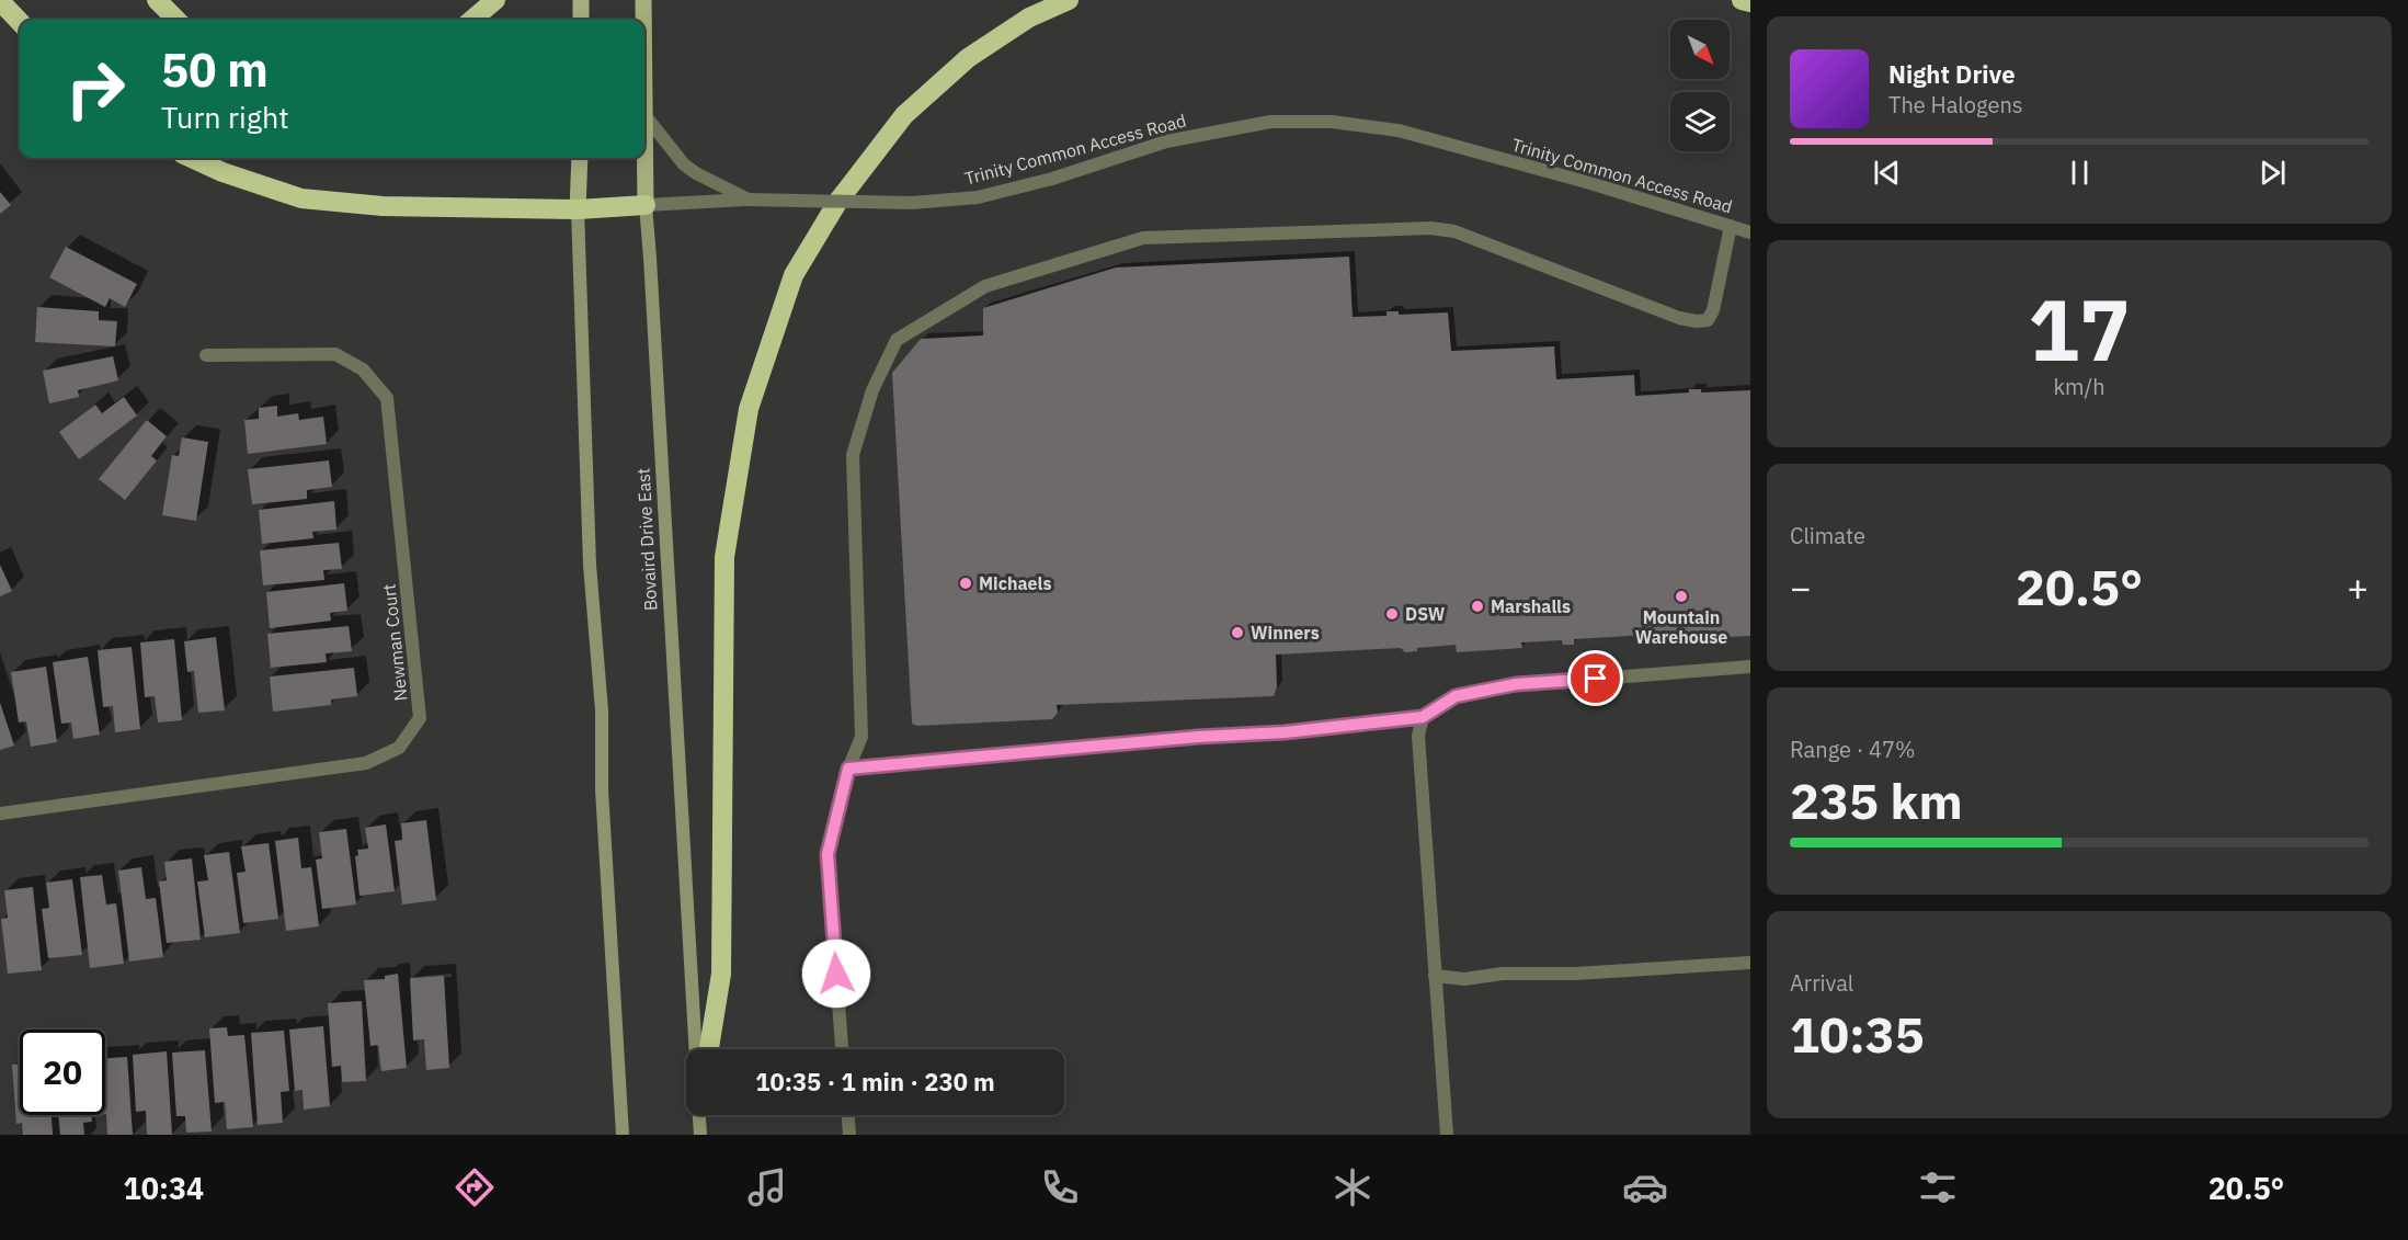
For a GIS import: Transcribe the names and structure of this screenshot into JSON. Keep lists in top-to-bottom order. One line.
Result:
{"streets":{"main road":["Bovaird Drive East"],"street":["Trinity Common Access Road","Newman Court"]},"crossings":[["Trinity Common Access Road","Bovaird Drive East"]],"places":["Michaels","Mountain Warehouse","Marshalls","DSW","Winners"],"north":"bottom right","page":{"turn":["50 m","Turn right"],"song":["Night Drive","The Halogens"],"tile":[["17","km/h"],"Climate",["Range · 47%","235 km"],["Arrival","10:35"]],"heat":["−","20.5°","+"],"limit":"20","trip":"10:35 · 1 min · 230 m","tabs":["10:34","20.5°"]}}
